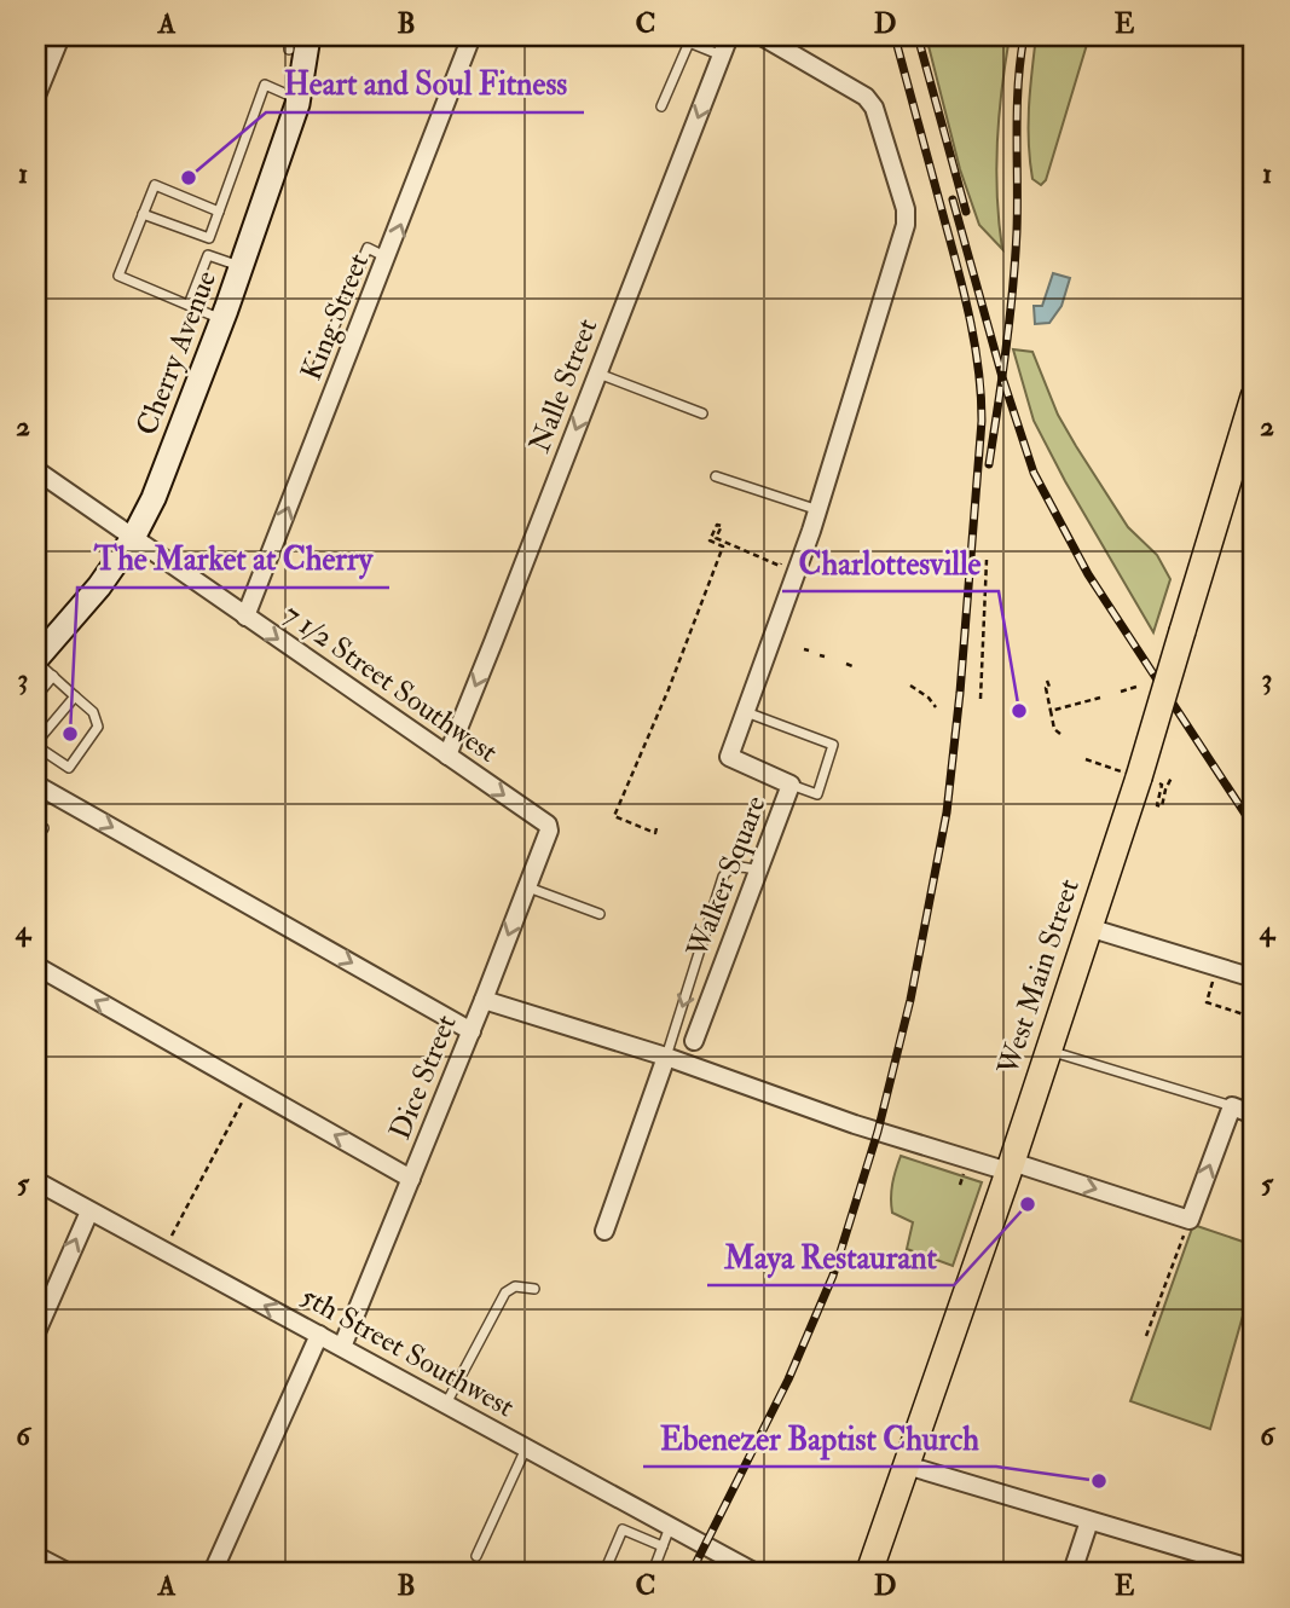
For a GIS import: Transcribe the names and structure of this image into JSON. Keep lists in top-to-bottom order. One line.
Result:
{"streets":{"main road":["Cherry Avenue","West Main Street"],"street":["King Street","Nalle Street","7 1/2 Street Southwest","Walker Square","Dice Street","5th Street Southwest"]},"crossings":[["King Street","7 1/2 Street Southwest"],["Cherry Avenue","7 1/2 Street Southwest"],["Nalle Street","7 1/2 Street Southwest"],["7 1/2 Street Southwest","Dice Street"],["Dice Street","5th Street Southwest"]],"one_way":["King Street","Nalle Street","7 1/2 Street Southwest"],"places":["Heart and Soul Fitness","Charlottesville","The Market at Cherry","Maya Restaurant","Ebenezer Baptist Church"],"grid":{"columns":["A","B","C","D","E"],"rows":["1","2","3","4","5","6"]}}
